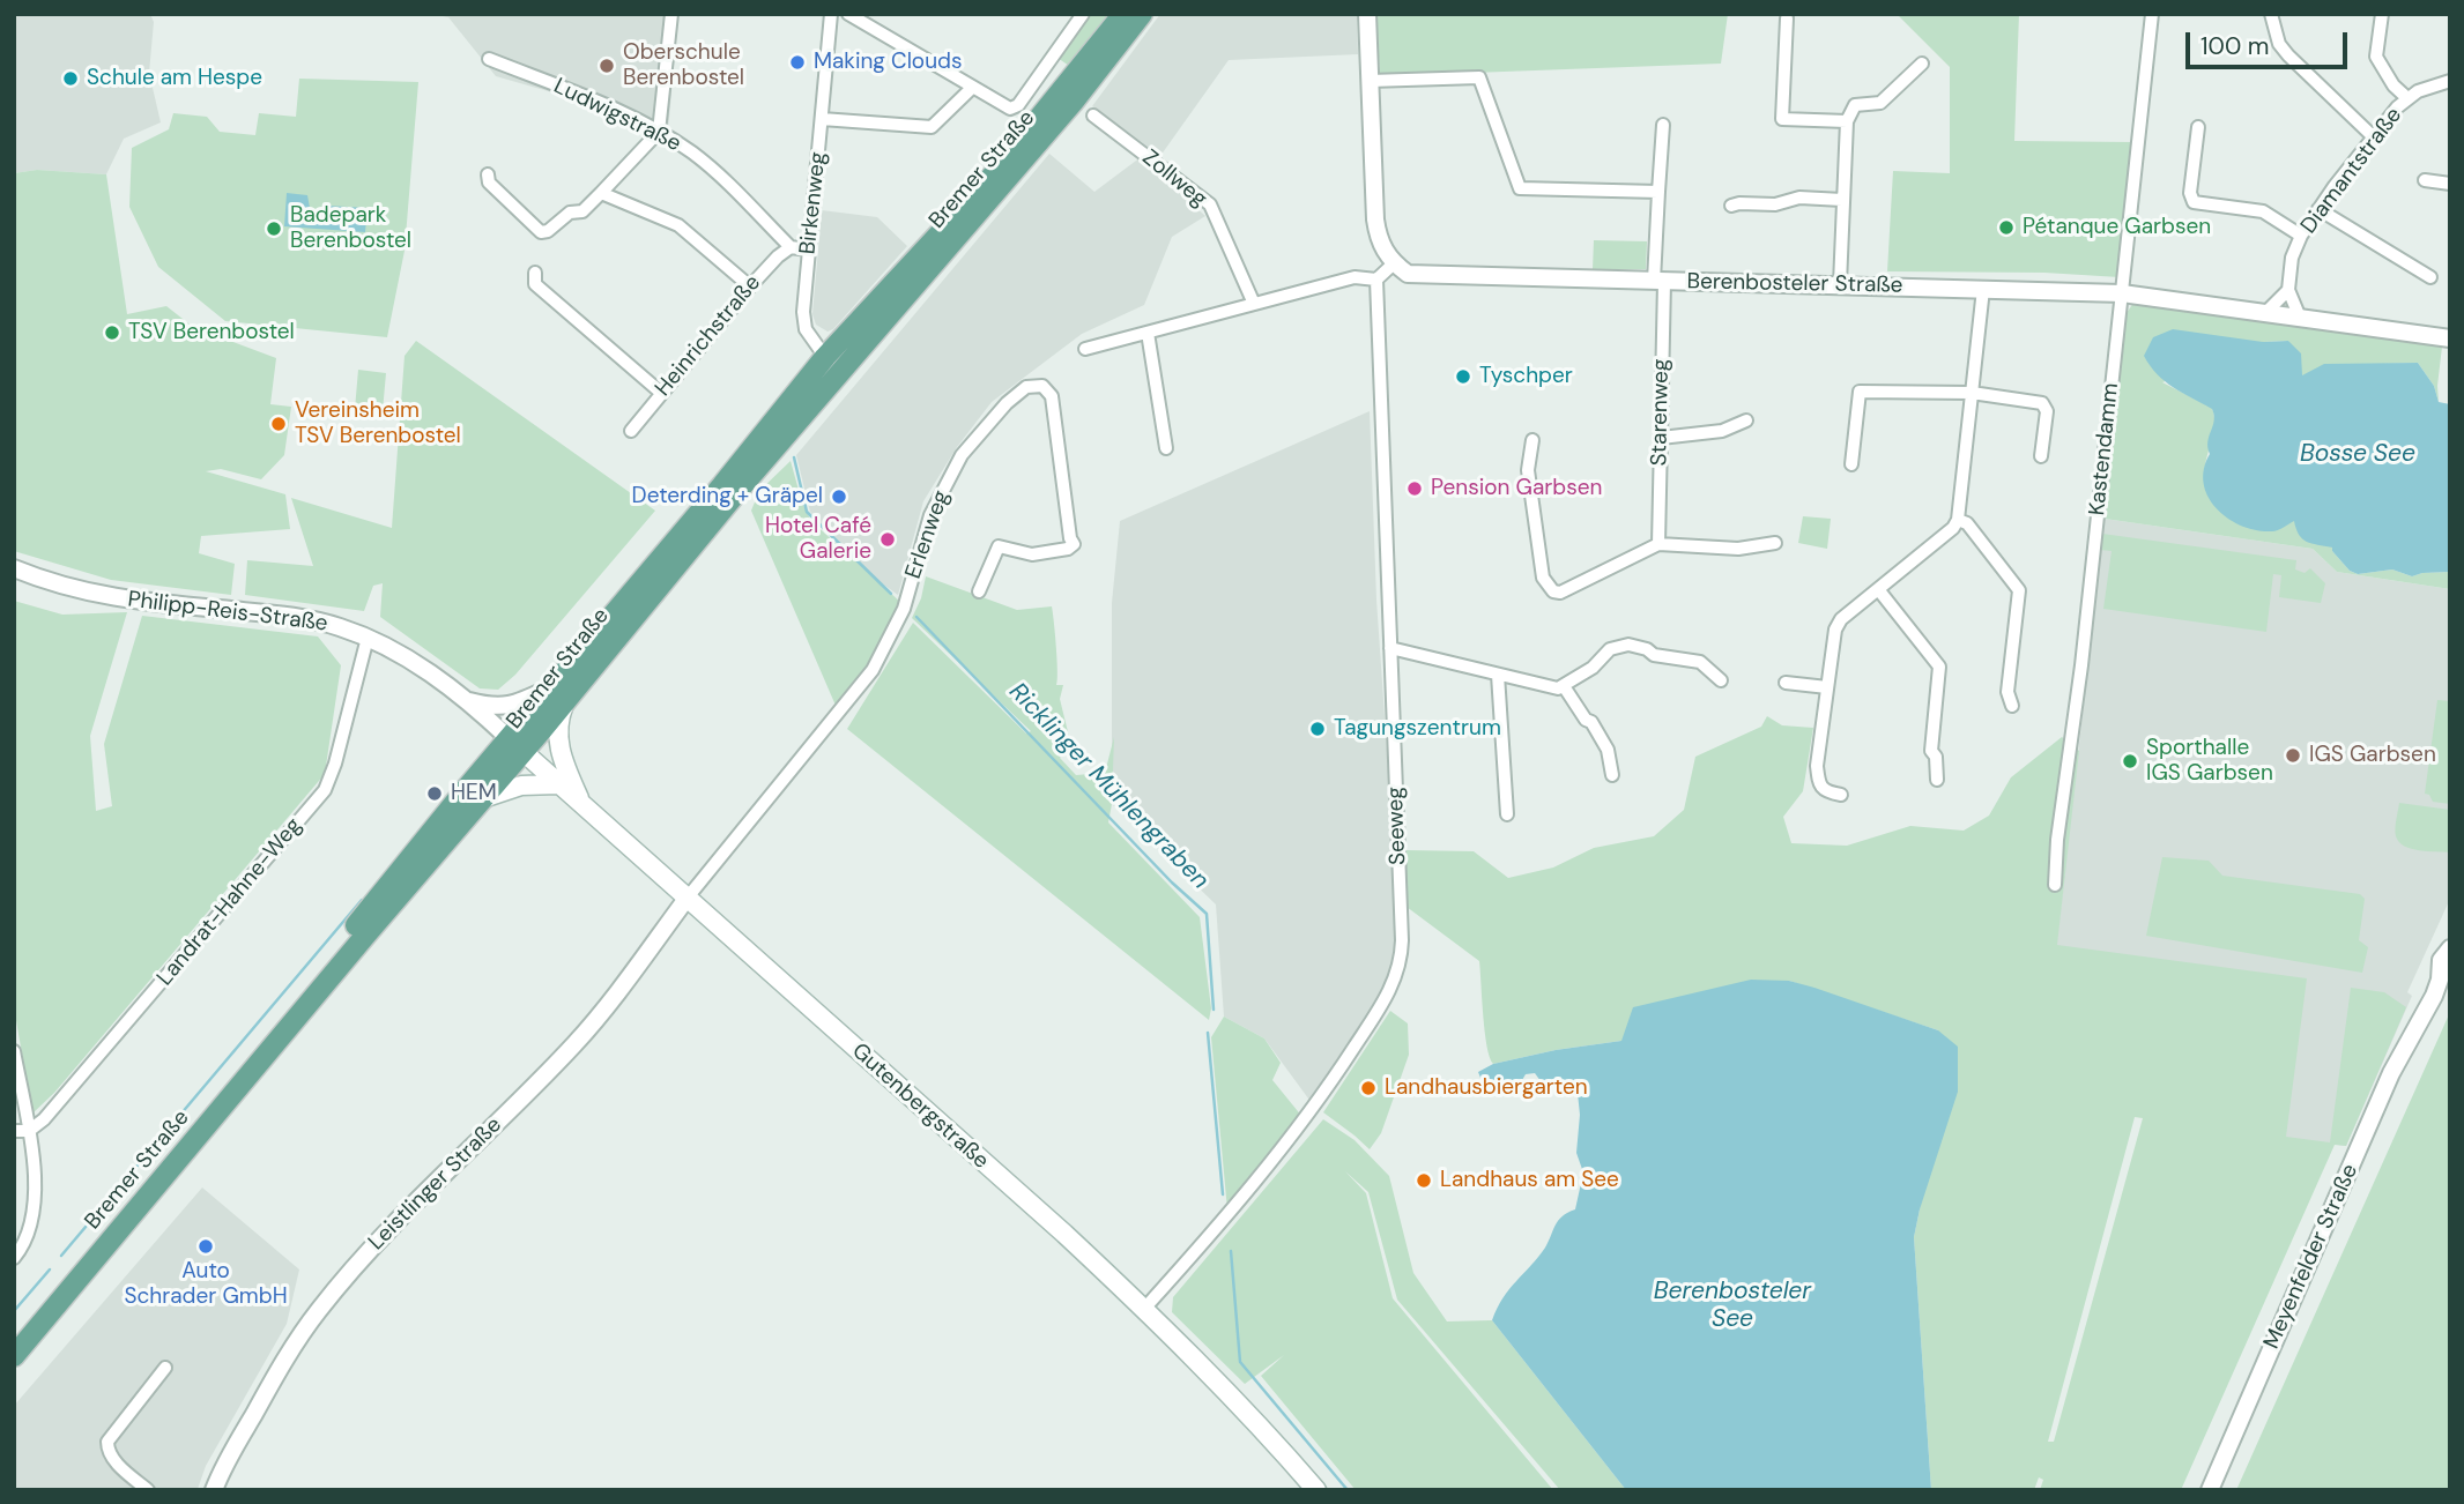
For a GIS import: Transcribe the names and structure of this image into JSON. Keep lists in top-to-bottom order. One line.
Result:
{"streets":{"main road":["Bremer Straße","Gutenbergstraße"],"street":["Ludwigstraße","Diamantstraße","Zollweg","Birkenweg","Berenbosteler Straße","Heinrichstraße","Starenweg","Kastendamm","Erlenweg","Philipp-Reis-Straße","Seeweg","Landrat-Hahne-Weg","Leistlinger Straße","Meyenfelder Straße"]},"crossings":[["Ludwigstraße","Heinrichstraße"],["Bremer Straße","Birkenweg"],["Bremer Straße","Philipp-Reis-Straße"],["Bremer Straße","Gutenbergstraße"],["Berenbosteler Straße","Starenweg"],["Berenbosteler Straße","Kastendamm"],["Erlenweg","Gutenbergstraße"],["Erlenweg","Leistlinger Straße"],["Philipp-Reis-Straße","Landrat-Hahne-Weg"],["Philipp-Reis-Straße","Gutenbergstraße"],["Seeweg","Gutenbergstraße"],["Gutenbergstraße","Leistlinger Straße"]],"water":["Bosse See","Ricklinger Mühlengraben","Berenbosteler See"],"places":["Making Clouds","Oberschule Berenbostel","Schule am Hespe","Pétanque Garbsen","Badepark Berenbostel","TSV Berenbostel","Tyschper","Vereinsheim TSV Berenbostel","Pension Garbsen","Deterding + Gräpel","Hotel Café Galerie","Tagungszentrum","IGS Garbsen","Sporthalle IGS Garbsen","HEM","Landhausbiergarten","Landhaus am See","Auto Schrader GmbH"],"scale_bar":"100 m"}
